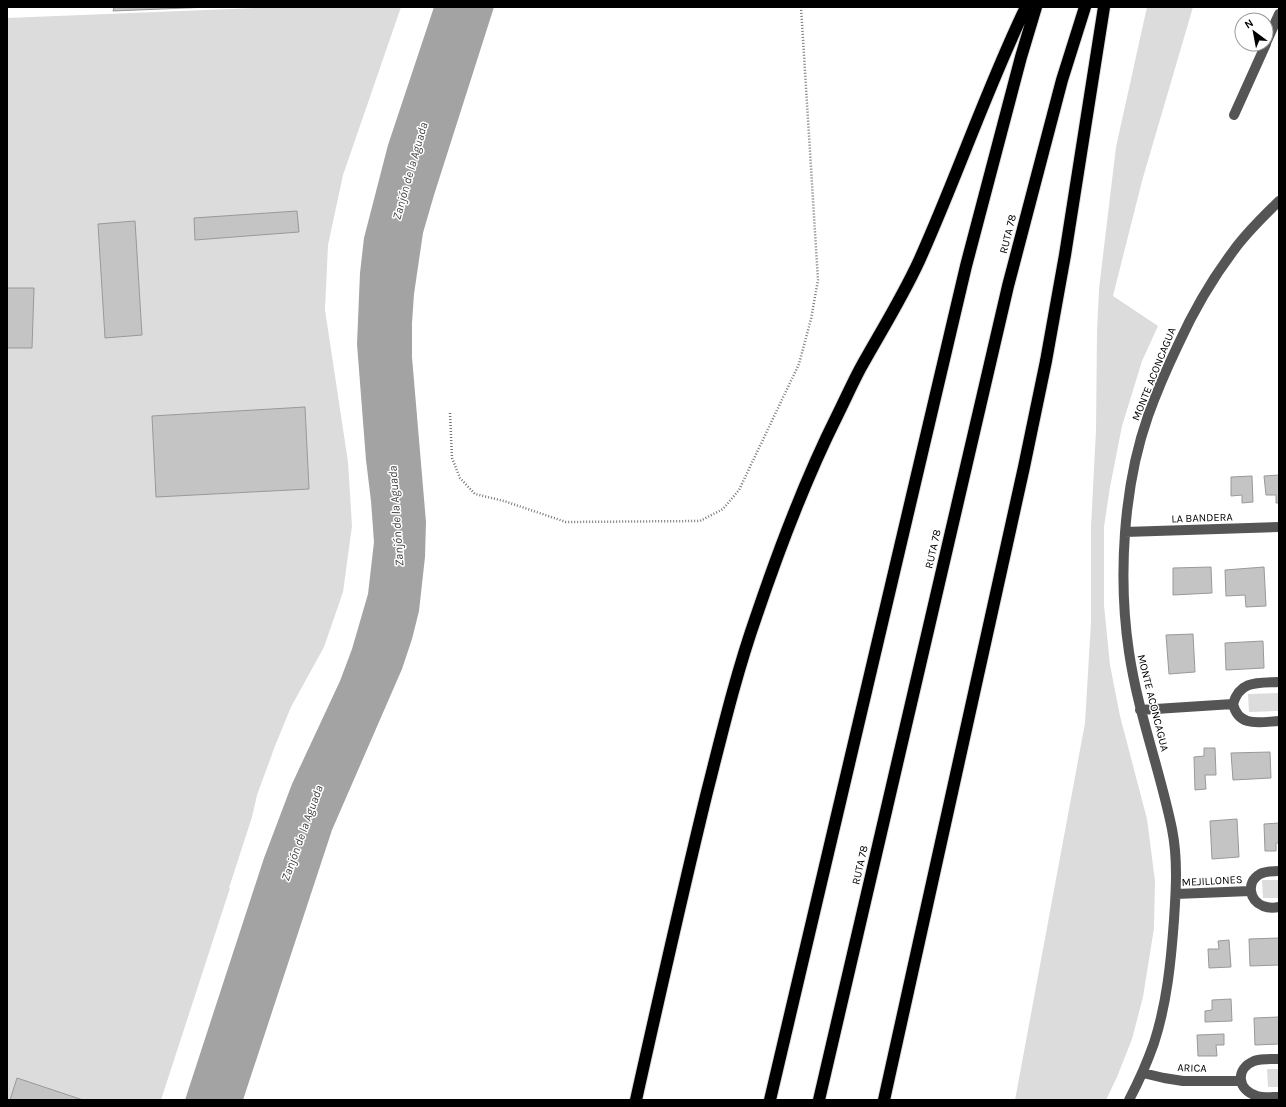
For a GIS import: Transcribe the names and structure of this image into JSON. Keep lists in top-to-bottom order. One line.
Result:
{"streets":{"highway":["RUTA 78"],"street":["MONTE ACONCAGUA","LA BANDERA","MEJILLONES","ARICA"]},"crossings":[["MONTE ACONCAGUA","LA BANDERA"],["MONTE ACONCAGUA","MEJILLONES"],["MONTE ACONCAGUA","ARICA"]],"water":["Zanjón de la Aguada"],"north":"top left"}
